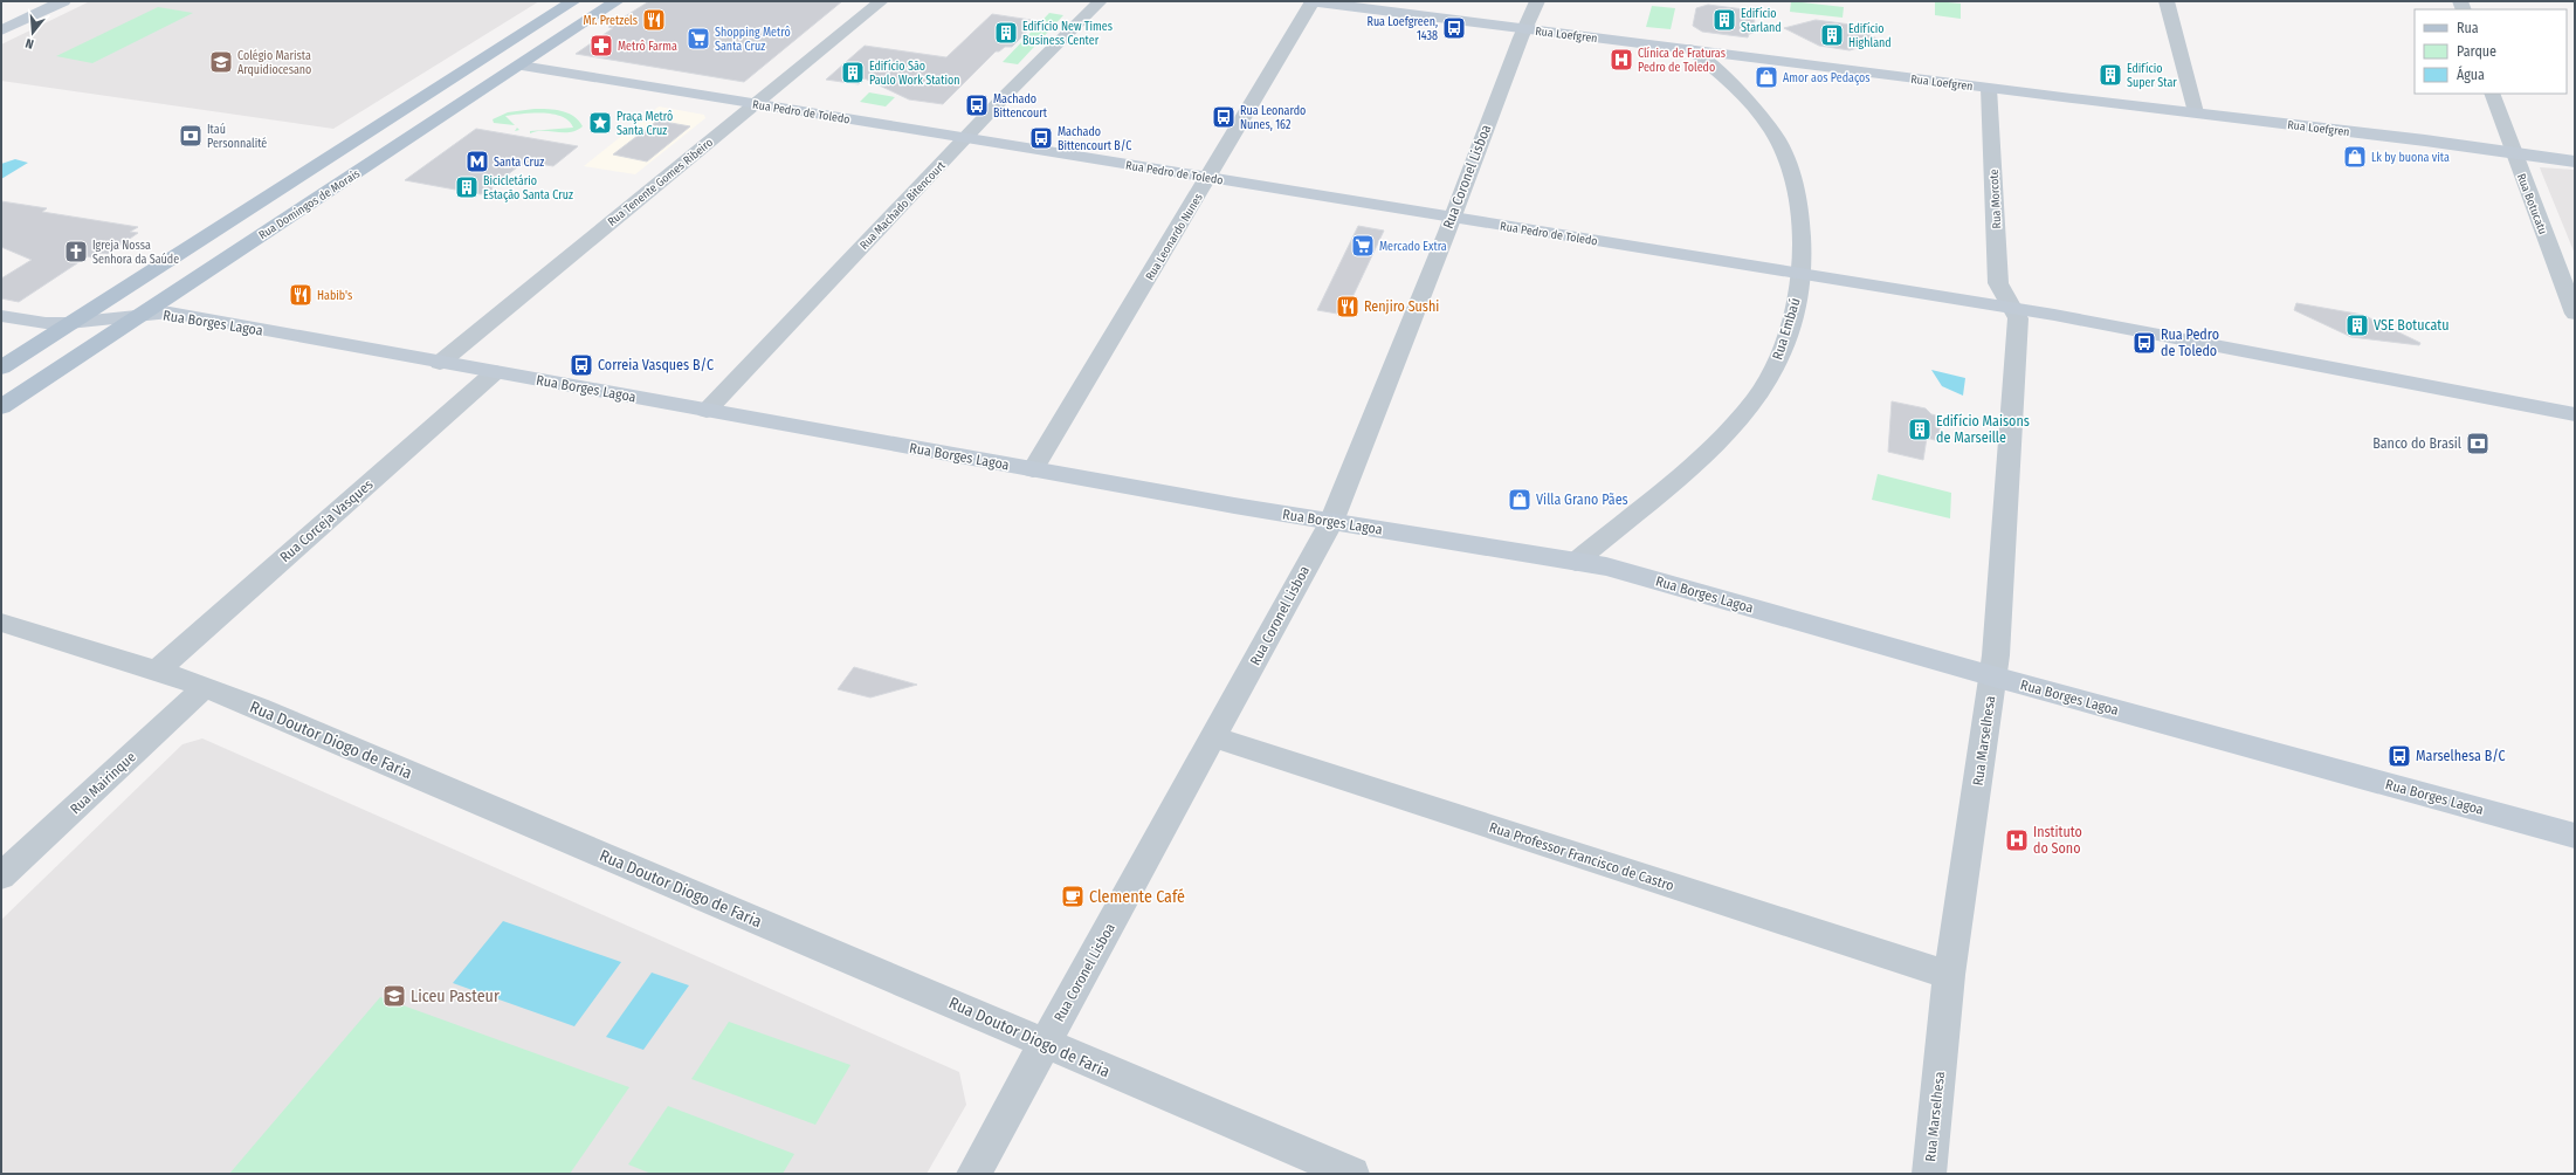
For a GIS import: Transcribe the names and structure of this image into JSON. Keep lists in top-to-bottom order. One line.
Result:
{"streets":{"main road":["Rua Domingos de Morais"],"street":["Rua Loefgren","Rua Pedro de Toledo","Rua Coronel Lisboa","Rua Tenente Gomes Ribeiro","Rua Morcote","Rua Botucatu","Rua Machado Bitencourt","Rua Leonardo Nunes","Rua Borges Lagoa","Rua Embaú","Rua Corceja Vasques","Rua Doutor Diogo de Faria","Rua Marselhesa","Rua Mairinque","Rua Professor Francisco de Castro"]},"crossings":[["Rua Loefgren","Rua Coronel Lisboa"],["Rua Loefgren","Rua Morcote"],["Rua Loefgren","Rua Botucatu"],["Rua Loefgren","Rua Leonardo Nunes"],["Rua Loefgren","Rua Embaú"],["Rua Pedro de Toledo","Rua Coronel Lisboa"],["Rua Pedro de Toledo","Rua Tenente Gomes Ribeiro"],["Rua Pedro de Toledo","Rua Morcote"],["Rua Pedro de Toledo","Rua Domingos de Morais"],["Rua Pedro de Toledo","Rua Machado Bitencourt"],["Rua Pedro de Toledo","Rua Leonardo Nunes"],["Rua Pedro de Toledo","Rua Embaú"],["Rua Pedro de Toledo","Rua Marselhesa"],["Rua Coronel Lisboa","Rua Borges Lagoa"],["Rua Coronel Lisboa","Rua Doutor Diogo de Faria"],["Rua Coronel Lisboa","Rua Professor Francisco de Castro"],["Rua Tenente Gomes Ribeiro","Rua Borges Lagoa"],["Rua Morcote","Rua Marselhesa"],["Rua Domingos de Morais","Rua Borges Lagoa"],["Rua Machado Bitencourt","Rua Borges Lagoa"],["Rua Leonardo Nunes","Rua Borges Lagoa"],["Rua Borges Lagoa","Rua Embaú"],["Rua Borges Lagoa","Rua Corceja Vasques"],["Rua Borges Lagoa","Rua Marselhesa"],["Rua Corceja Vasques","Rua Doutor Diogo de Faria"],["Rua Doutor Diogo de Faria","Rua Mairinque"],["Rua Marselhesa","Rua Professor Francisco de Castro"]],"places":{"restaurant":["Mr. Pretzels","Habib's","Renjiro Sushi"],"building":["Edifício Starland","Edifício New Times Business Center","Edifício Highland","Edifício São Paulo Work Station","Edifício Super Star","Bicicletário Estação Santa Cruz","VSE Botucatu","Edifício Maisons de Marseille"],"bus stop":["Rua Loefgreen, 1438","Machado Bittencourt","Rua Leonardo Nunes, 162","Machado Bittencourt B/C","Rua Pedro de Toledo","Correia Vasques B/C","Marselhesa B/C"],"supermarket":["Shopping Metrô Santa Cruz","Mercado Extra"],"pharmacy":["Metrô Farma"],"hospital":["Clínica de Fraturas Pedro de Toledo","Instituto do Sono"],"school or university":["Colégio Marista Arquidiocesano","Liceu Pasteur"],"shop":["Amor aos Pedaços","Lk by buona vita","Villa Grano Pães"],"place":["Praça Metrô Santa Cruz"],"bank":["Itaú Personnalité","Banco do Brasil"],"metro station":["Santa Cruz"],"church":["Igreja Nossa Senhora da Saúde"],"cafe":["Clemente Café"]},"legend":["Rua","Parque","Água"],"north":"bottom"}
